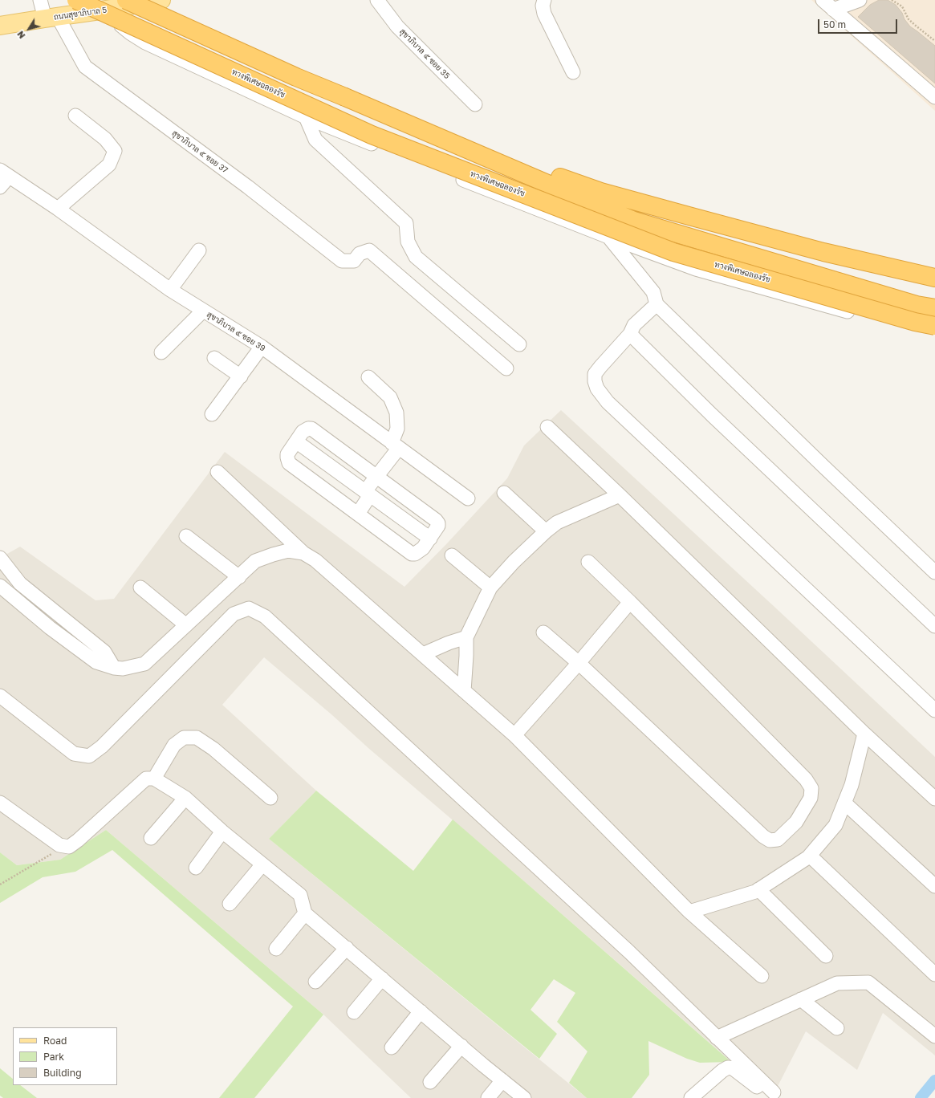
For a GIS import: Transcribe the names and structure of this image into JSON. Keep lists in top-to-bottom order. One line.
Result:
{"streets":{"highway":["ทางพิเศษฉลองรัช"],"main road":["ถนนสุขาภิบาล 5"],"street":["สุขาภิบาล ๕ ซอย 35","สุขาภิบาล ๕ ซอย 37","สุขาภิบาล ๕ ซอย 39"]},"crossings":[["ถนนสุขาภิบาล 5","สุขาภิบาล ๕ ซอย 37"]],"legend":["Road","Park","Building"],"scale_bar":"50 m","north":"bottom left"}
